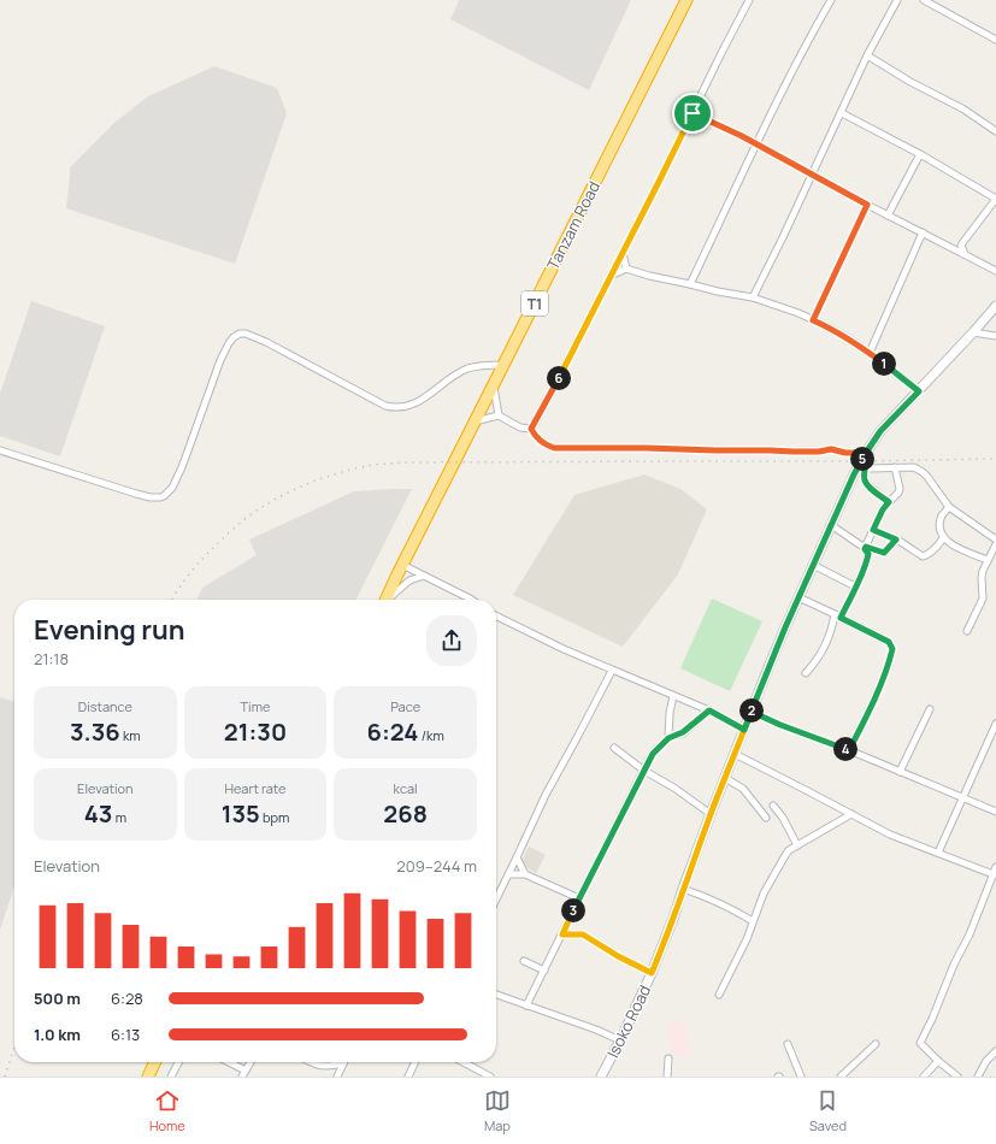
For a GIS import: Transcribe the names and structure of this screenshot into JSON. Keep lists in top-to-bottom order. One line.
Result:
{"streets":{"highway":["Tanzam Road","T1"],"street":["Isoko Road"]},"page":{"pins":["1","6","5","2","4","3"],"heading":["Evening run","21:18"],"stats":[["Distance","3.36 km"],["Time","21:30"],["Pace","6:24 /km"],["Elevation","43 m"],["Heart rate","135 bpm"],["kcal","268"]],"chart":["Elevation","209–244 m"],"list":[{"name":"500 m","note":"6:28"},{"name":"1.0 km","note":"6:13"}],"tabs":["Home","Map","Saved"]}}
